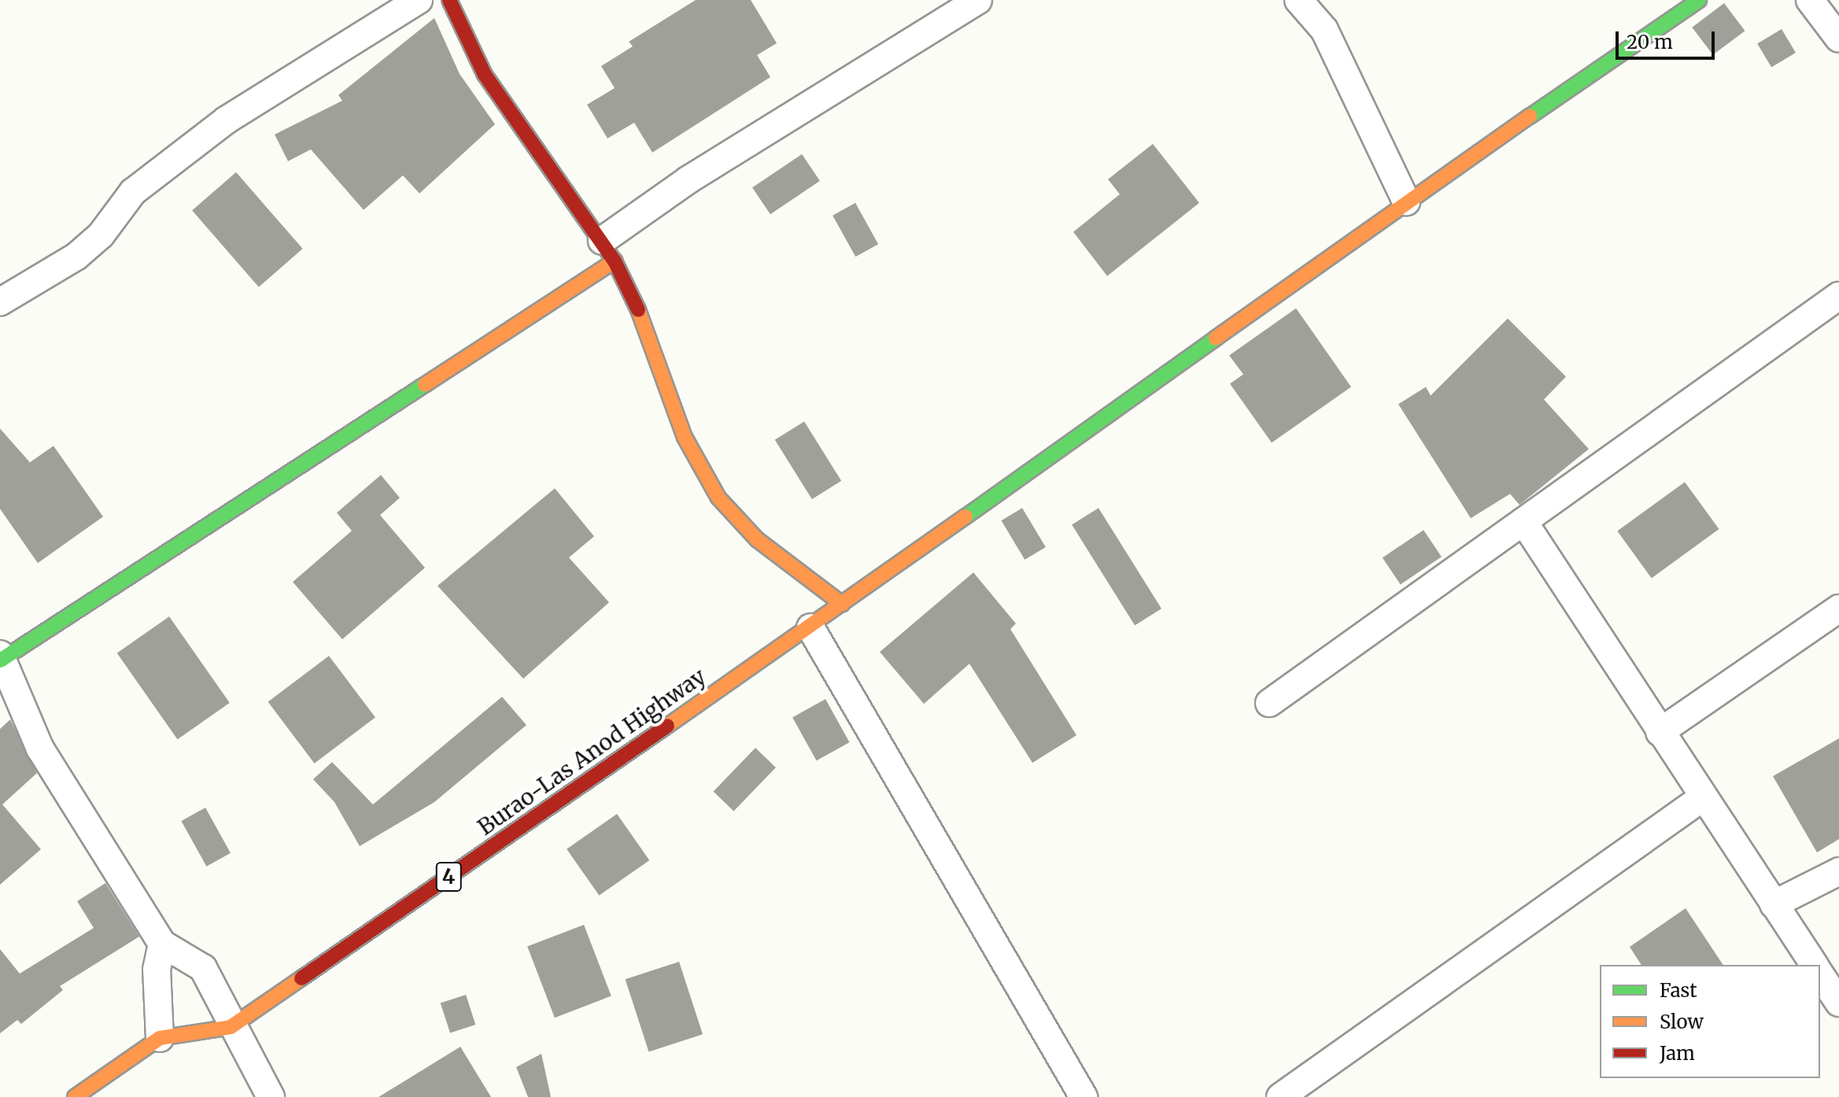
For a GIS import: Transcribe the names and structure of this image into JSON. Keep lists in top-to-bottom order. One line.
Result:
{"streets":{"main road":["Burao-Las Anod Highway","4"]},"legend":["Fast","Slow","Jam"],"scale_bar":"20 m"}
